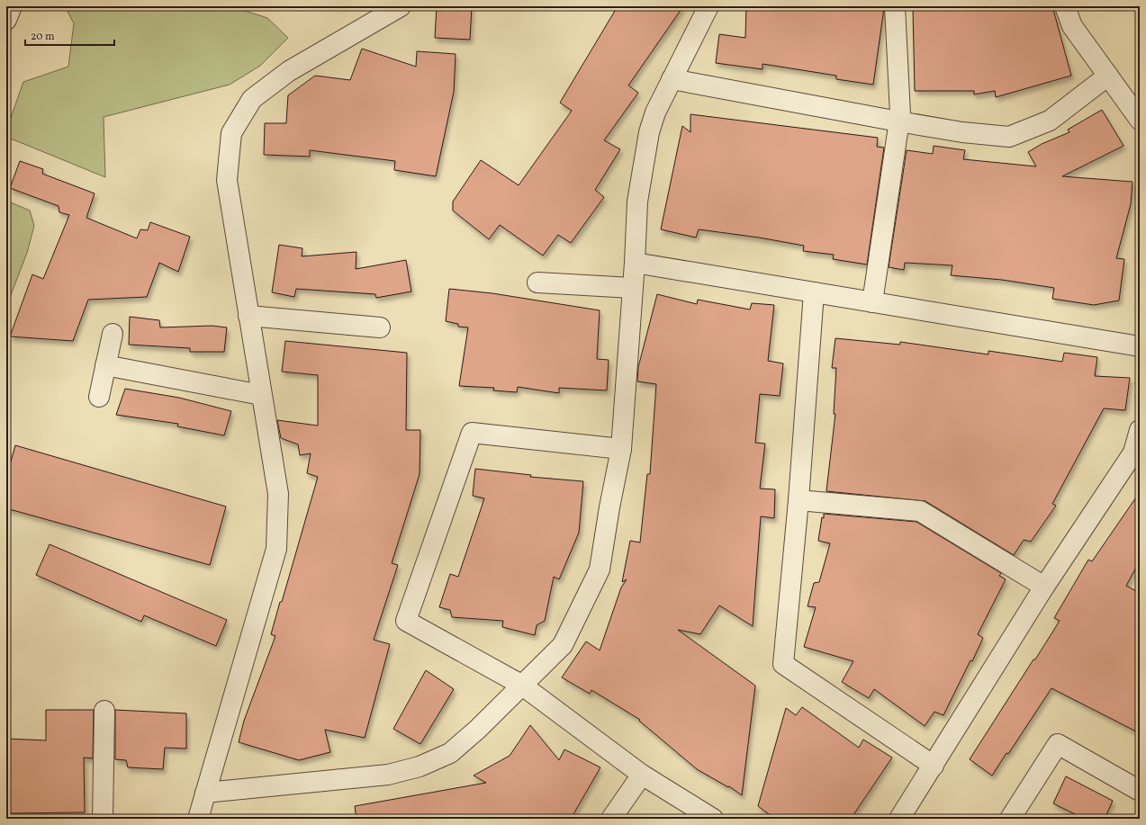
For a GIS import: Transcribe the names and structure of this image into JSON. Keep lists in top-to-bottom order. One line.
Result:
{"scale_bar":"20 m"}
